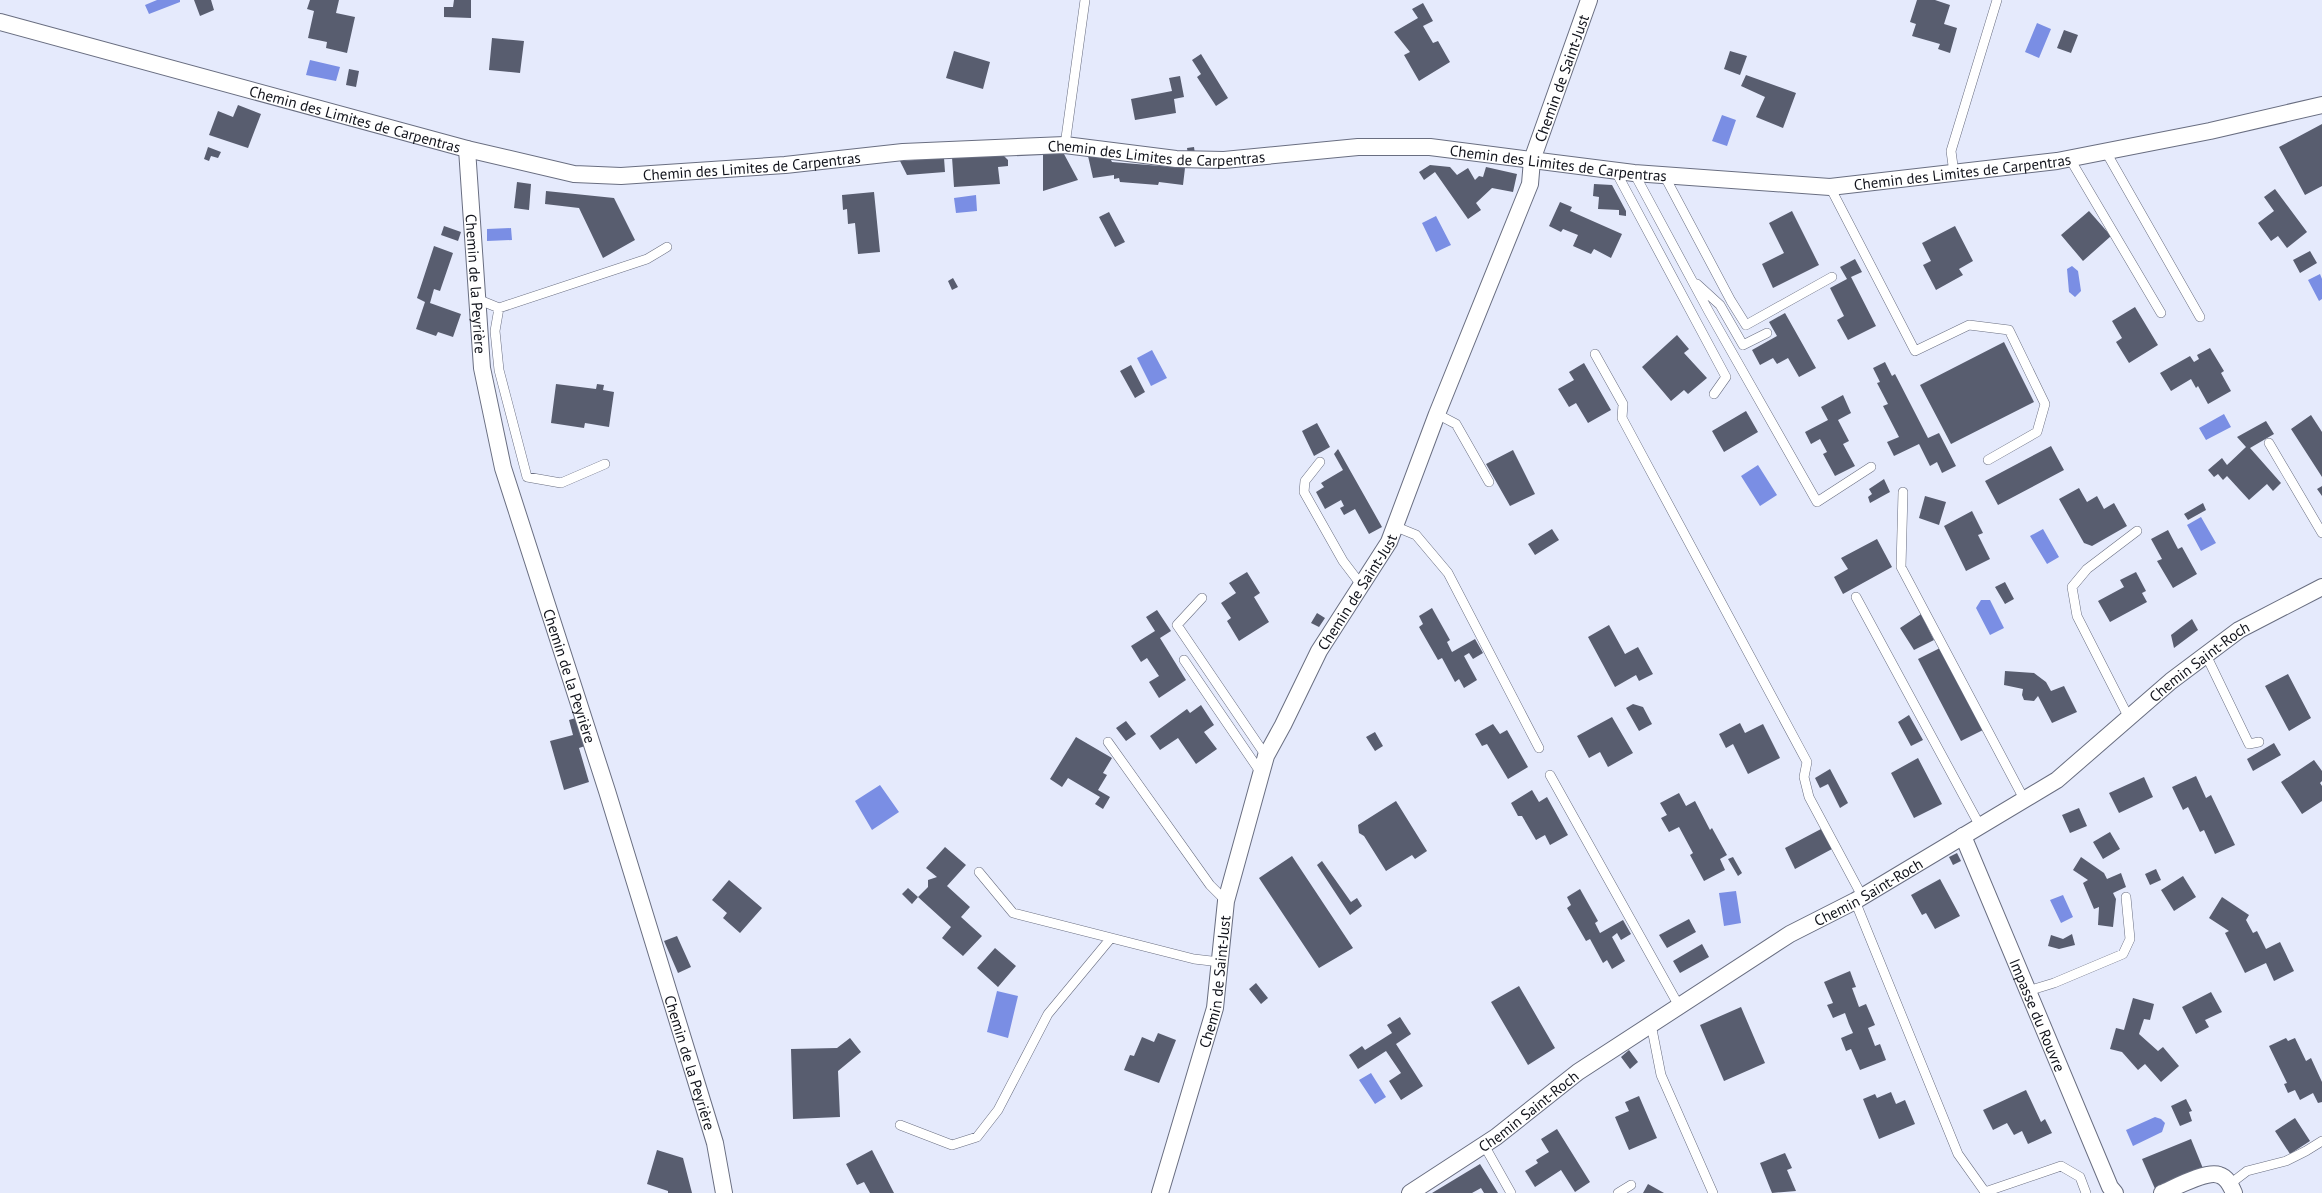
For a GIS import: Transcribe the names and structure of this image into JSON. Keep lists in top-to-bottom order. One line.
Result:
{"streets":{"street":["Chemin de Saint-Just","Chemin des Limites de Carpentras","Chemin de la Peyrière","Chemin Saint-Roch","Impasse du Rouvre"]},"crossings":[["Chemin de Saint-Just","Chemin des Limites de Carpentras"],["Chemin des Limites de Carpentras","Chemin de la Peyrière"],["Chemin Saint-Roch","Impasse du Rouvre"]]}
